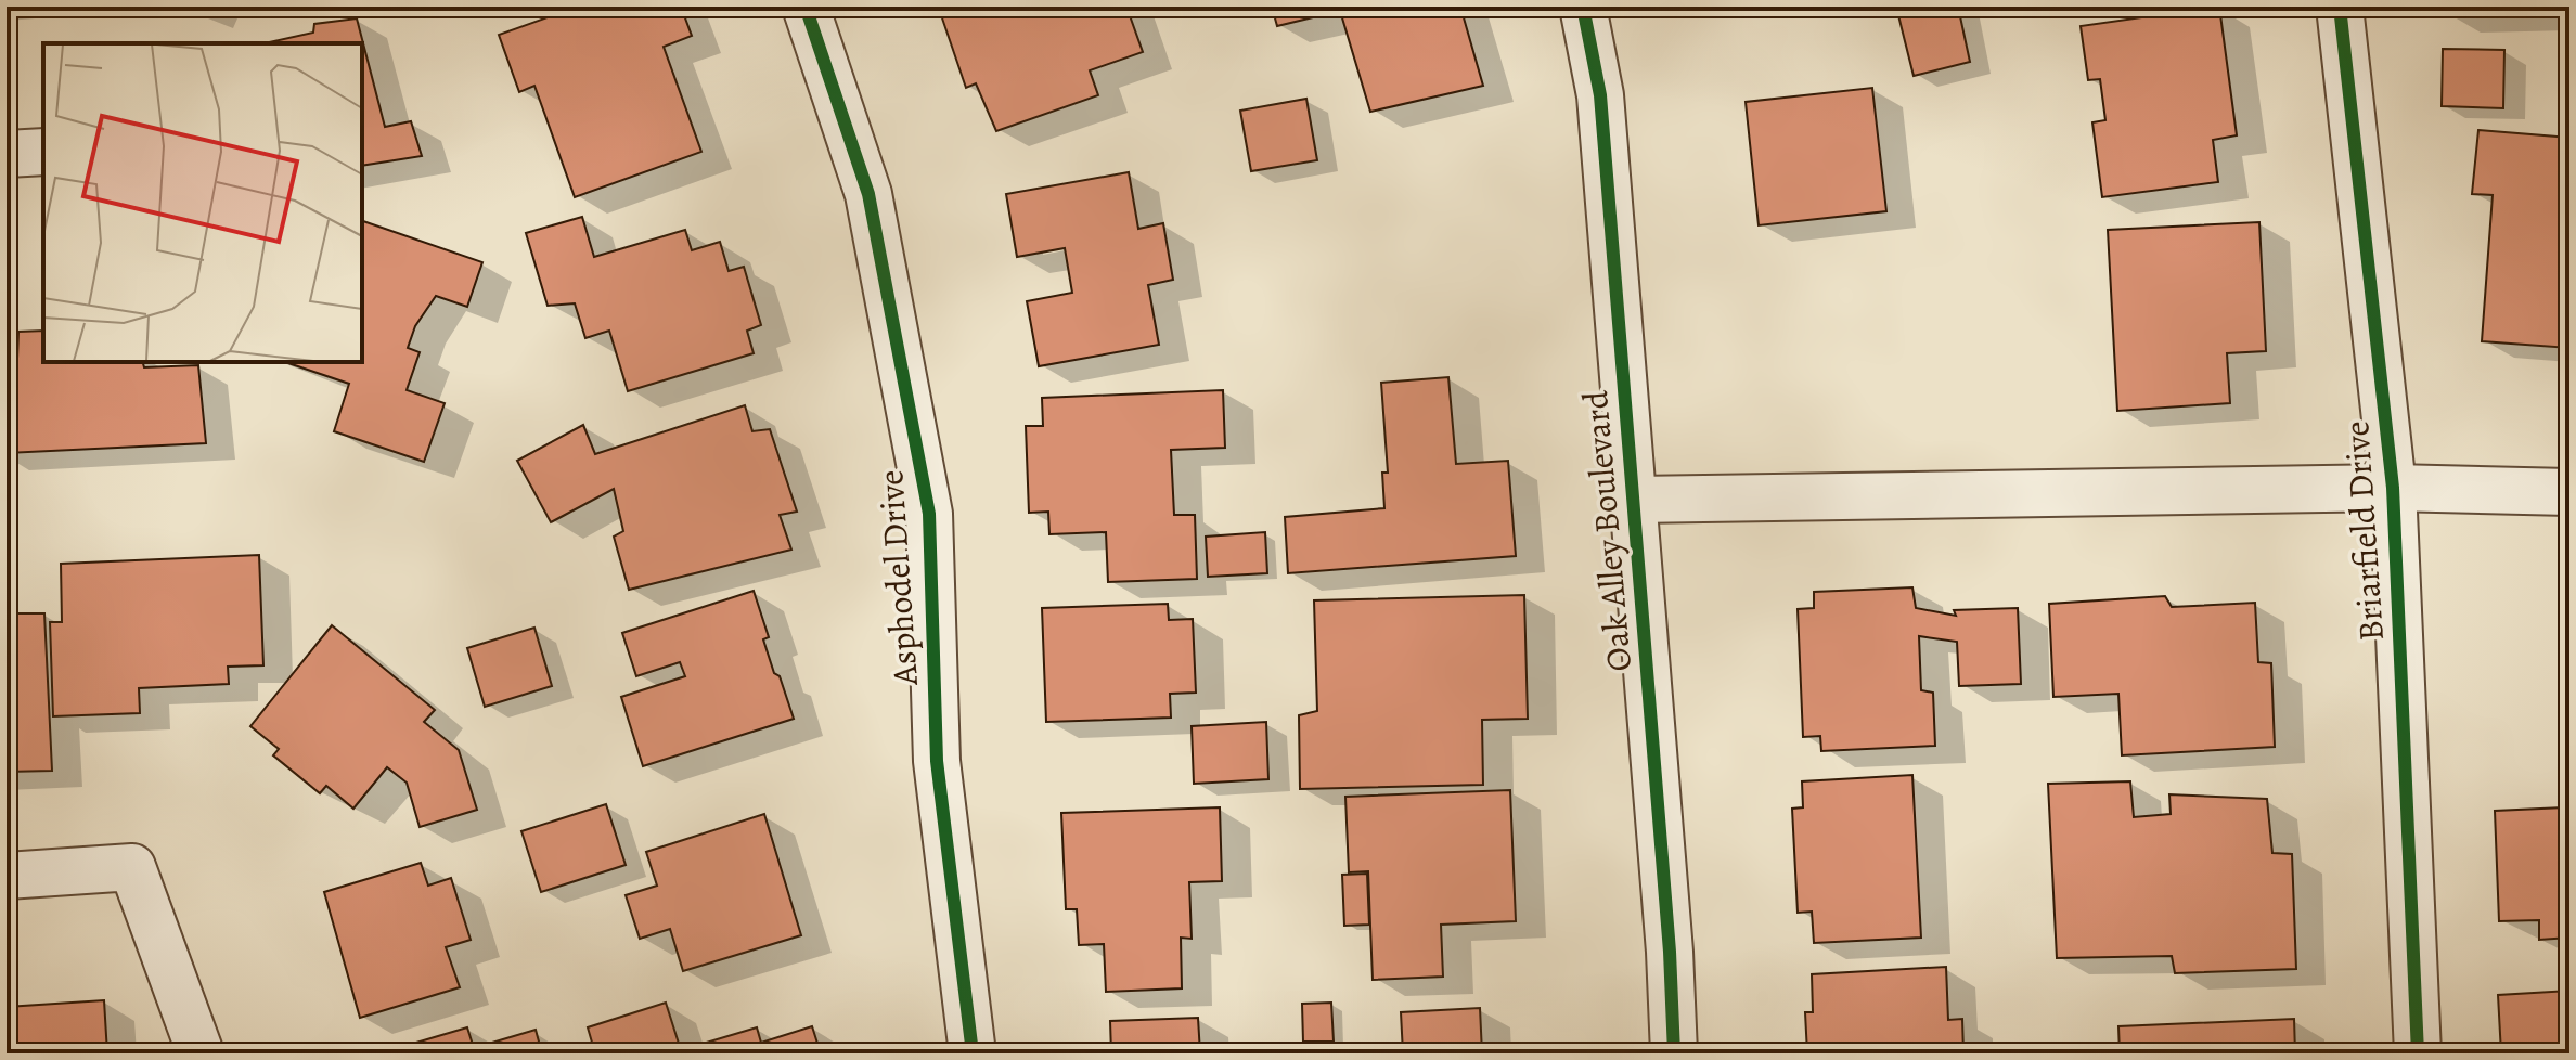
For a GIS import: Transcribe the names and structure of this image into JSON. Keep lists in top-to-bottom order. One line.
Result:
{"streets":{"street":["Oak Alley Boulevard","Briarfield Drive","Asphodel Drive"]}}
